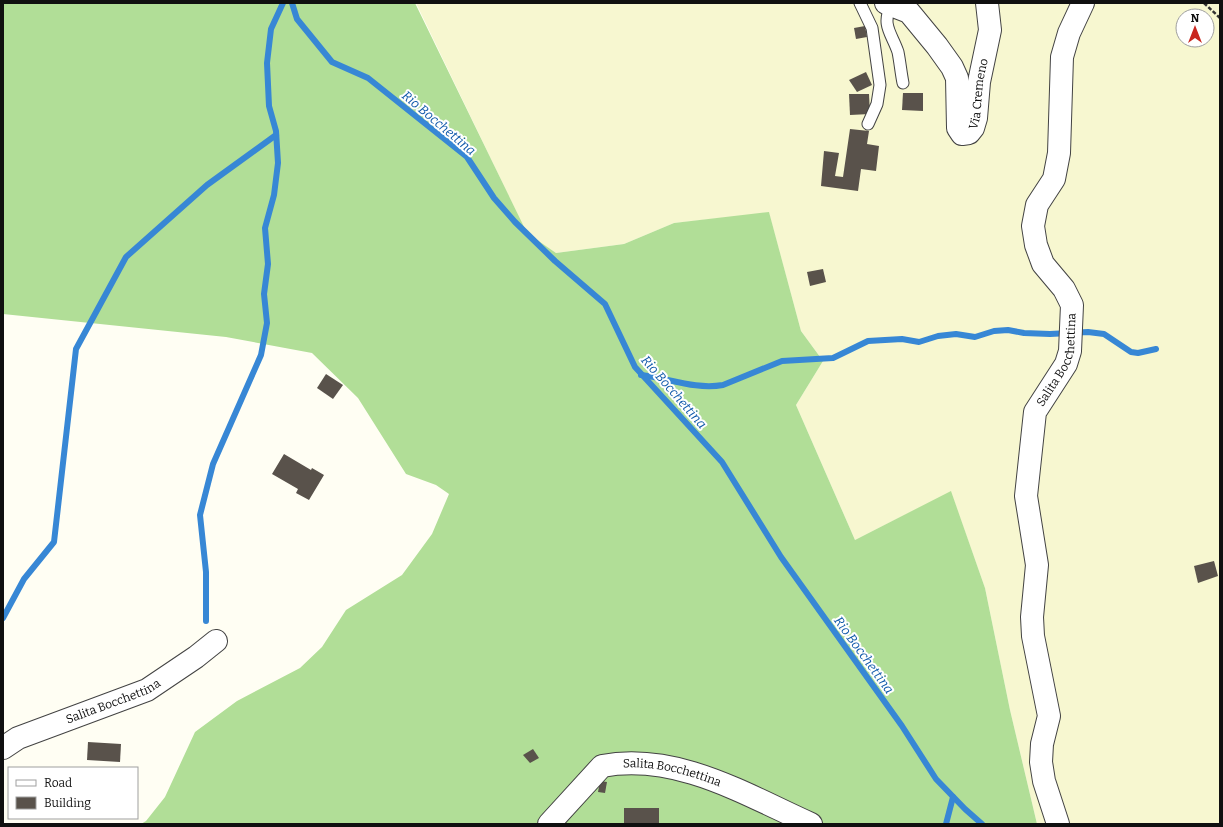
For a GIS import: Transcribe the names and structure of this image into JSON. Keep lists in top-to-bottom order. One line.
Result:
{"streets":{"street":["Via Cremeno","Salita Bocchettina"]},"water":["Rio Bocchettina"],"legend":["Road","Building"],"north":"top"}
